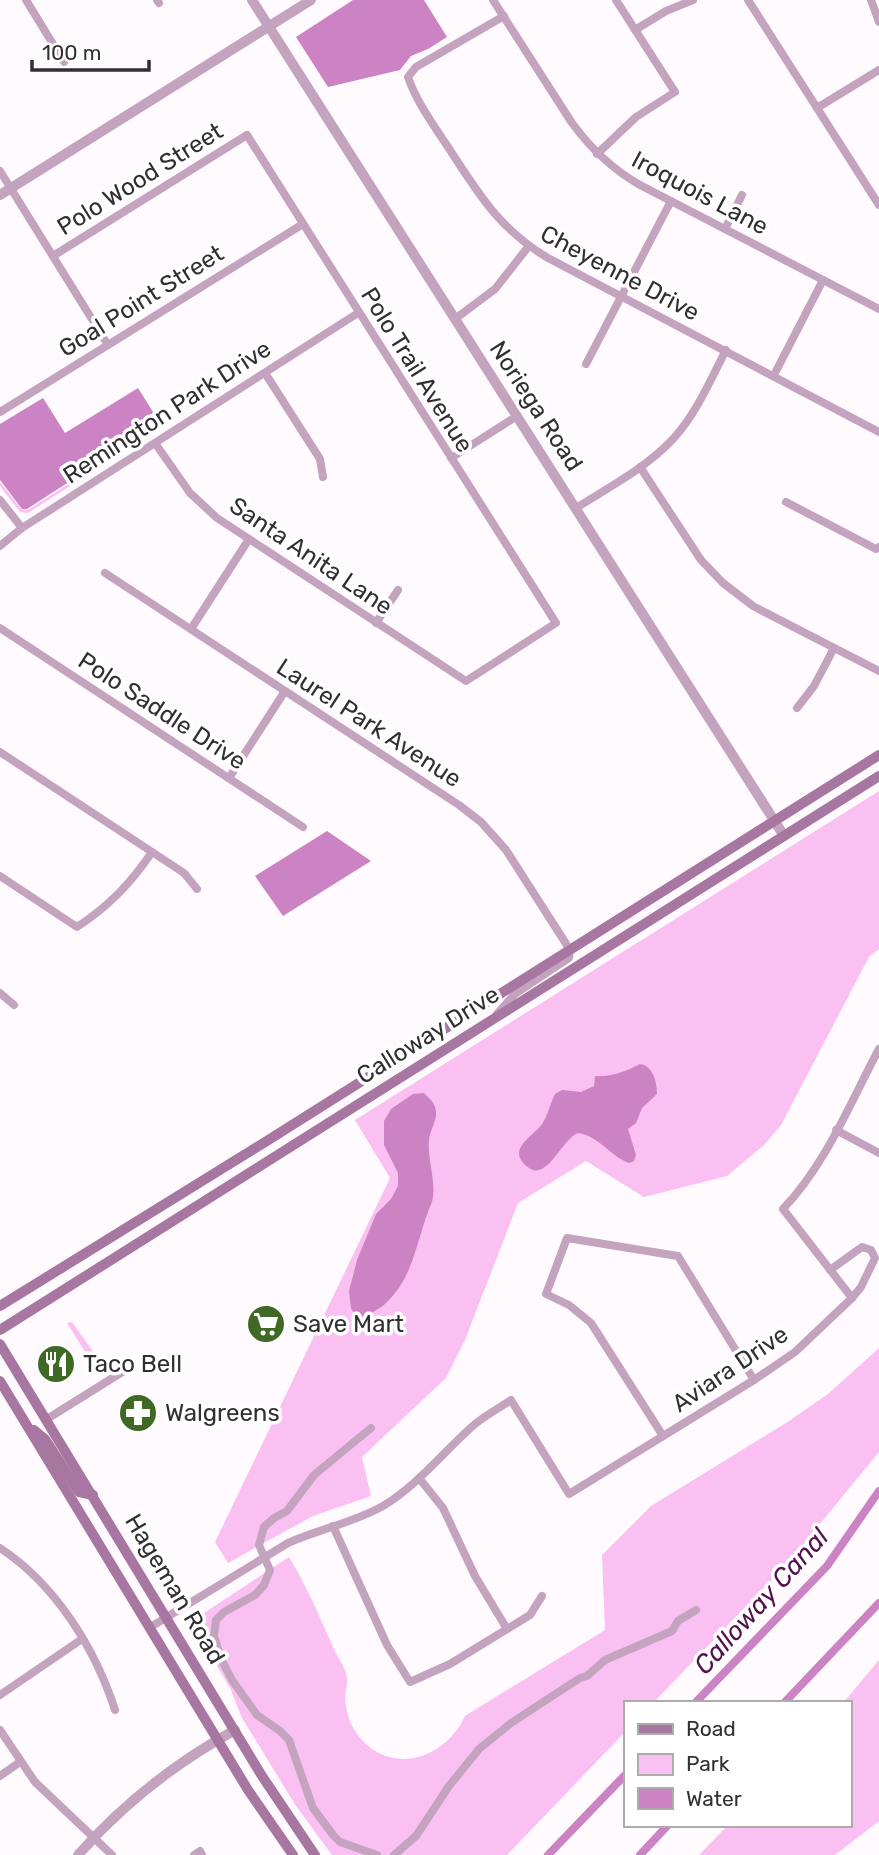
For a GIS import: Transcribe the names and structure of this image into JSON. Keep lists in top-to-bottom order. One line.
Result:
{"streets":{"main road":["Calloway Drive","Hageman Road"],"street":["Polo Wood Street","Iroquois Lane","Cheyenne Drive","Goal Point Street","Polo Trail Avenue","Noriega Road","Remington Park Drive","Santa Anita Lane","Polo Saddle Drive","Laurel Park Avenue","Aviara Drive"]},"crossings":[["Polo Wood Street","Polo Trail Avenue"],["Iroquois Lane","Cheyenne Drive"],["Goal Point Street","Polo Trail Avenue"],["Polo Trail Avenue","Remington Park Drive"],["Polo Trail Avenue","Santa Anita Lane"],["Noriega Road","Calloway Drive"],["Remington Park Drive","Santa Anita Lane"],["Laurel Park Avenue","Calloway Drive"]],"water":["Calloway Canal"],"places":{"supermarket":["Save Mart"],"restaurant":["Taco Bell"],"pharmacy":["Walgreens"]},"legend":["Road","Park","Water"],"scale_bar":"100 m"}
